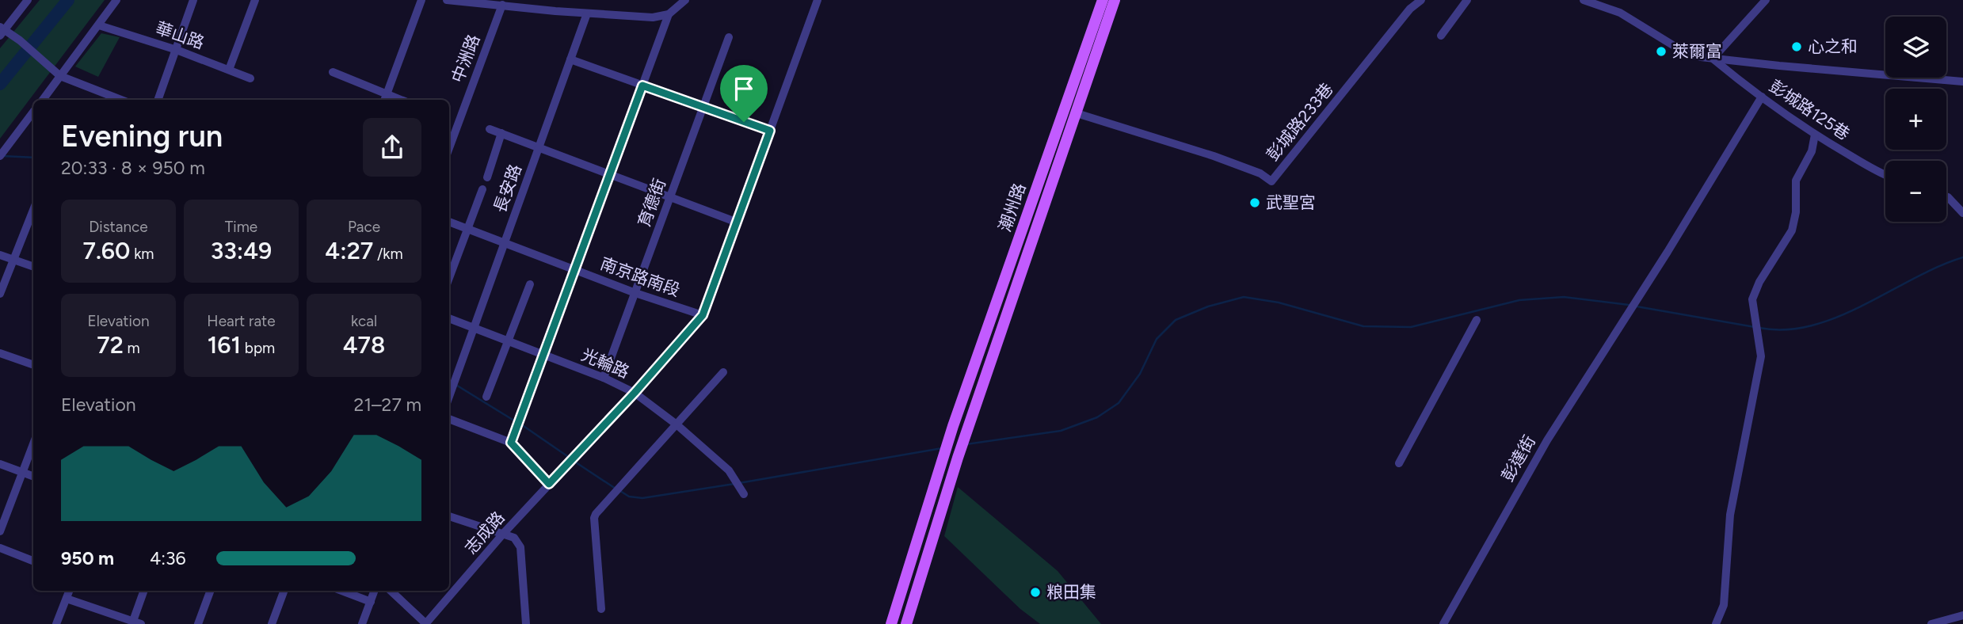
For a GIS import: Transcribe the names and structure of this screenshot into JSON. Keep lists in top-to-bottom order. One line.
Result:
{"streets":{"main road":["潮州路"],"street":["華山路","中洲路","彭城路125巷","彭城路233巷","長安路","育德街","南京路南段","光輪路","彭達街","志成路"]},"crossings":[["彭城路125巷","彭達街"],["彭城路233巷","潮州路"],["長安路","南京路南段"],["長安路","光輪路"],["育德街","南京路南段"],["育德街","光輪路"],["光輪路","志成路"]],"places":["心之和","萊爾富","武聖宮","粮田集"],"page":{"map_buttons":["+","−"],"heading":["Evening run","20:33 · 8 × 950 m"],"stats":[["Distance","7.60 km"],["Time","33:49"],["Pace","4:27 /km"],["Elevation","72 m"],["Heart rate","161 bpm"],["kcal","478"]],"chart":["Elevation","21–27 m"],"list":[{"name":"950 m","note":"4:36"}]}}
